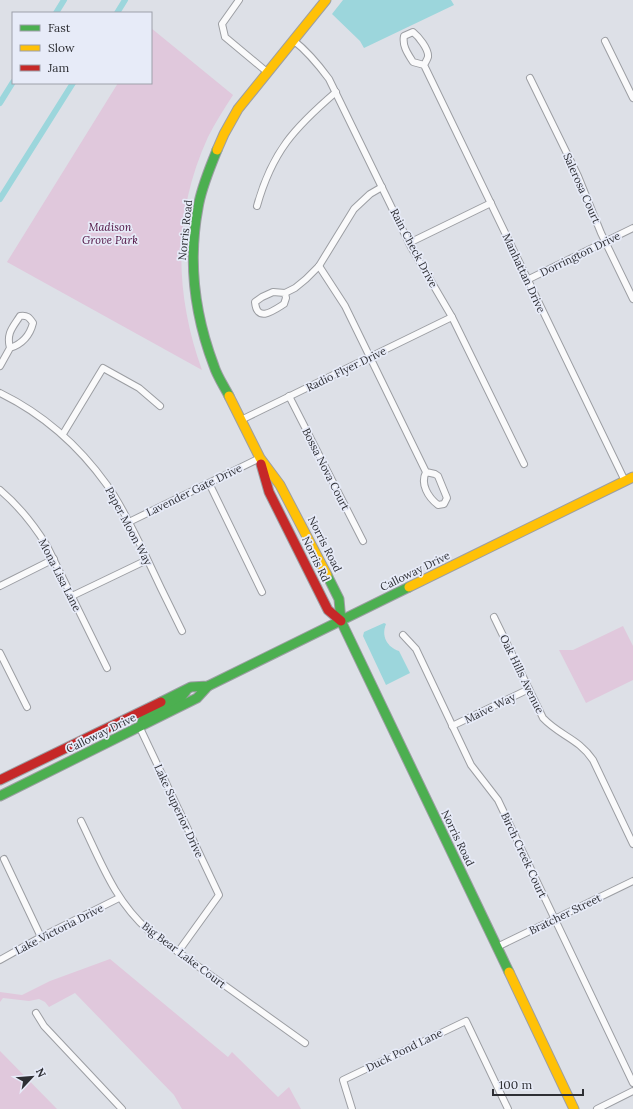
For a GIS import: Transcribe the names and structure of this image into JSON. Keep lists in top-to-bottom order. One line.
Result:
{"streets":{"street":["Salerosa Court","Norris Road","Rain Check Drive","Dorrington Drive","Manhattan Drive","Radio Flyer Drive","Bossa Nova Court","Lavender Gate Drive","Paper Moon Way","Norris Rd","Calloway Drive","Mona Lisa Lane","Oak Hills Avenue","Maive Way","Lake Superior Drive","Birch Creek Court","Bratcher Street","Lake Victoria Drive","Big Bear Lake Court","Duck Pond Lane"]},"crossings":[["Salerosa Court","Dorrington Drive"],["Norris Road","Rain Check Drive"],["Norris Road","Radio Flyer Drive"],["Norris Road","Lavender Gate Drive"],["Norris Road","Norris Rd"],["Norris Road","Calloway Drive"],["Norris Road","Bratcher Street"],["Rain Check Drive","Radio Flyer Drive"],["Dorrington Drive","Manhattan Drive"],["Manhattan Drive","Calloway Drive"],["Radio Flyer Drive","Bossa Nova Court"],["Lavender Gate Drive","Paper Moon Way"],["Lavender Gate Drive","Norris Rd"],["Norris Rd","Calloway Drive"],["Calloway Drive","Lake Superior Drive"],["Oak Hills Avenue","Maive Way"],["Maive Way","Birch Creek Court"],["Lake Superior Drive","Big Bear Lake Court"],["Birch Creek Court","Bratcher Street"],["Lake Victoria Drive","Big Bear Lake Court"]],"parks":["Madison Grove Park"],"legend":["Fast","Slow","Jam"],"scale_bar":"100 m","north":"top right"}
